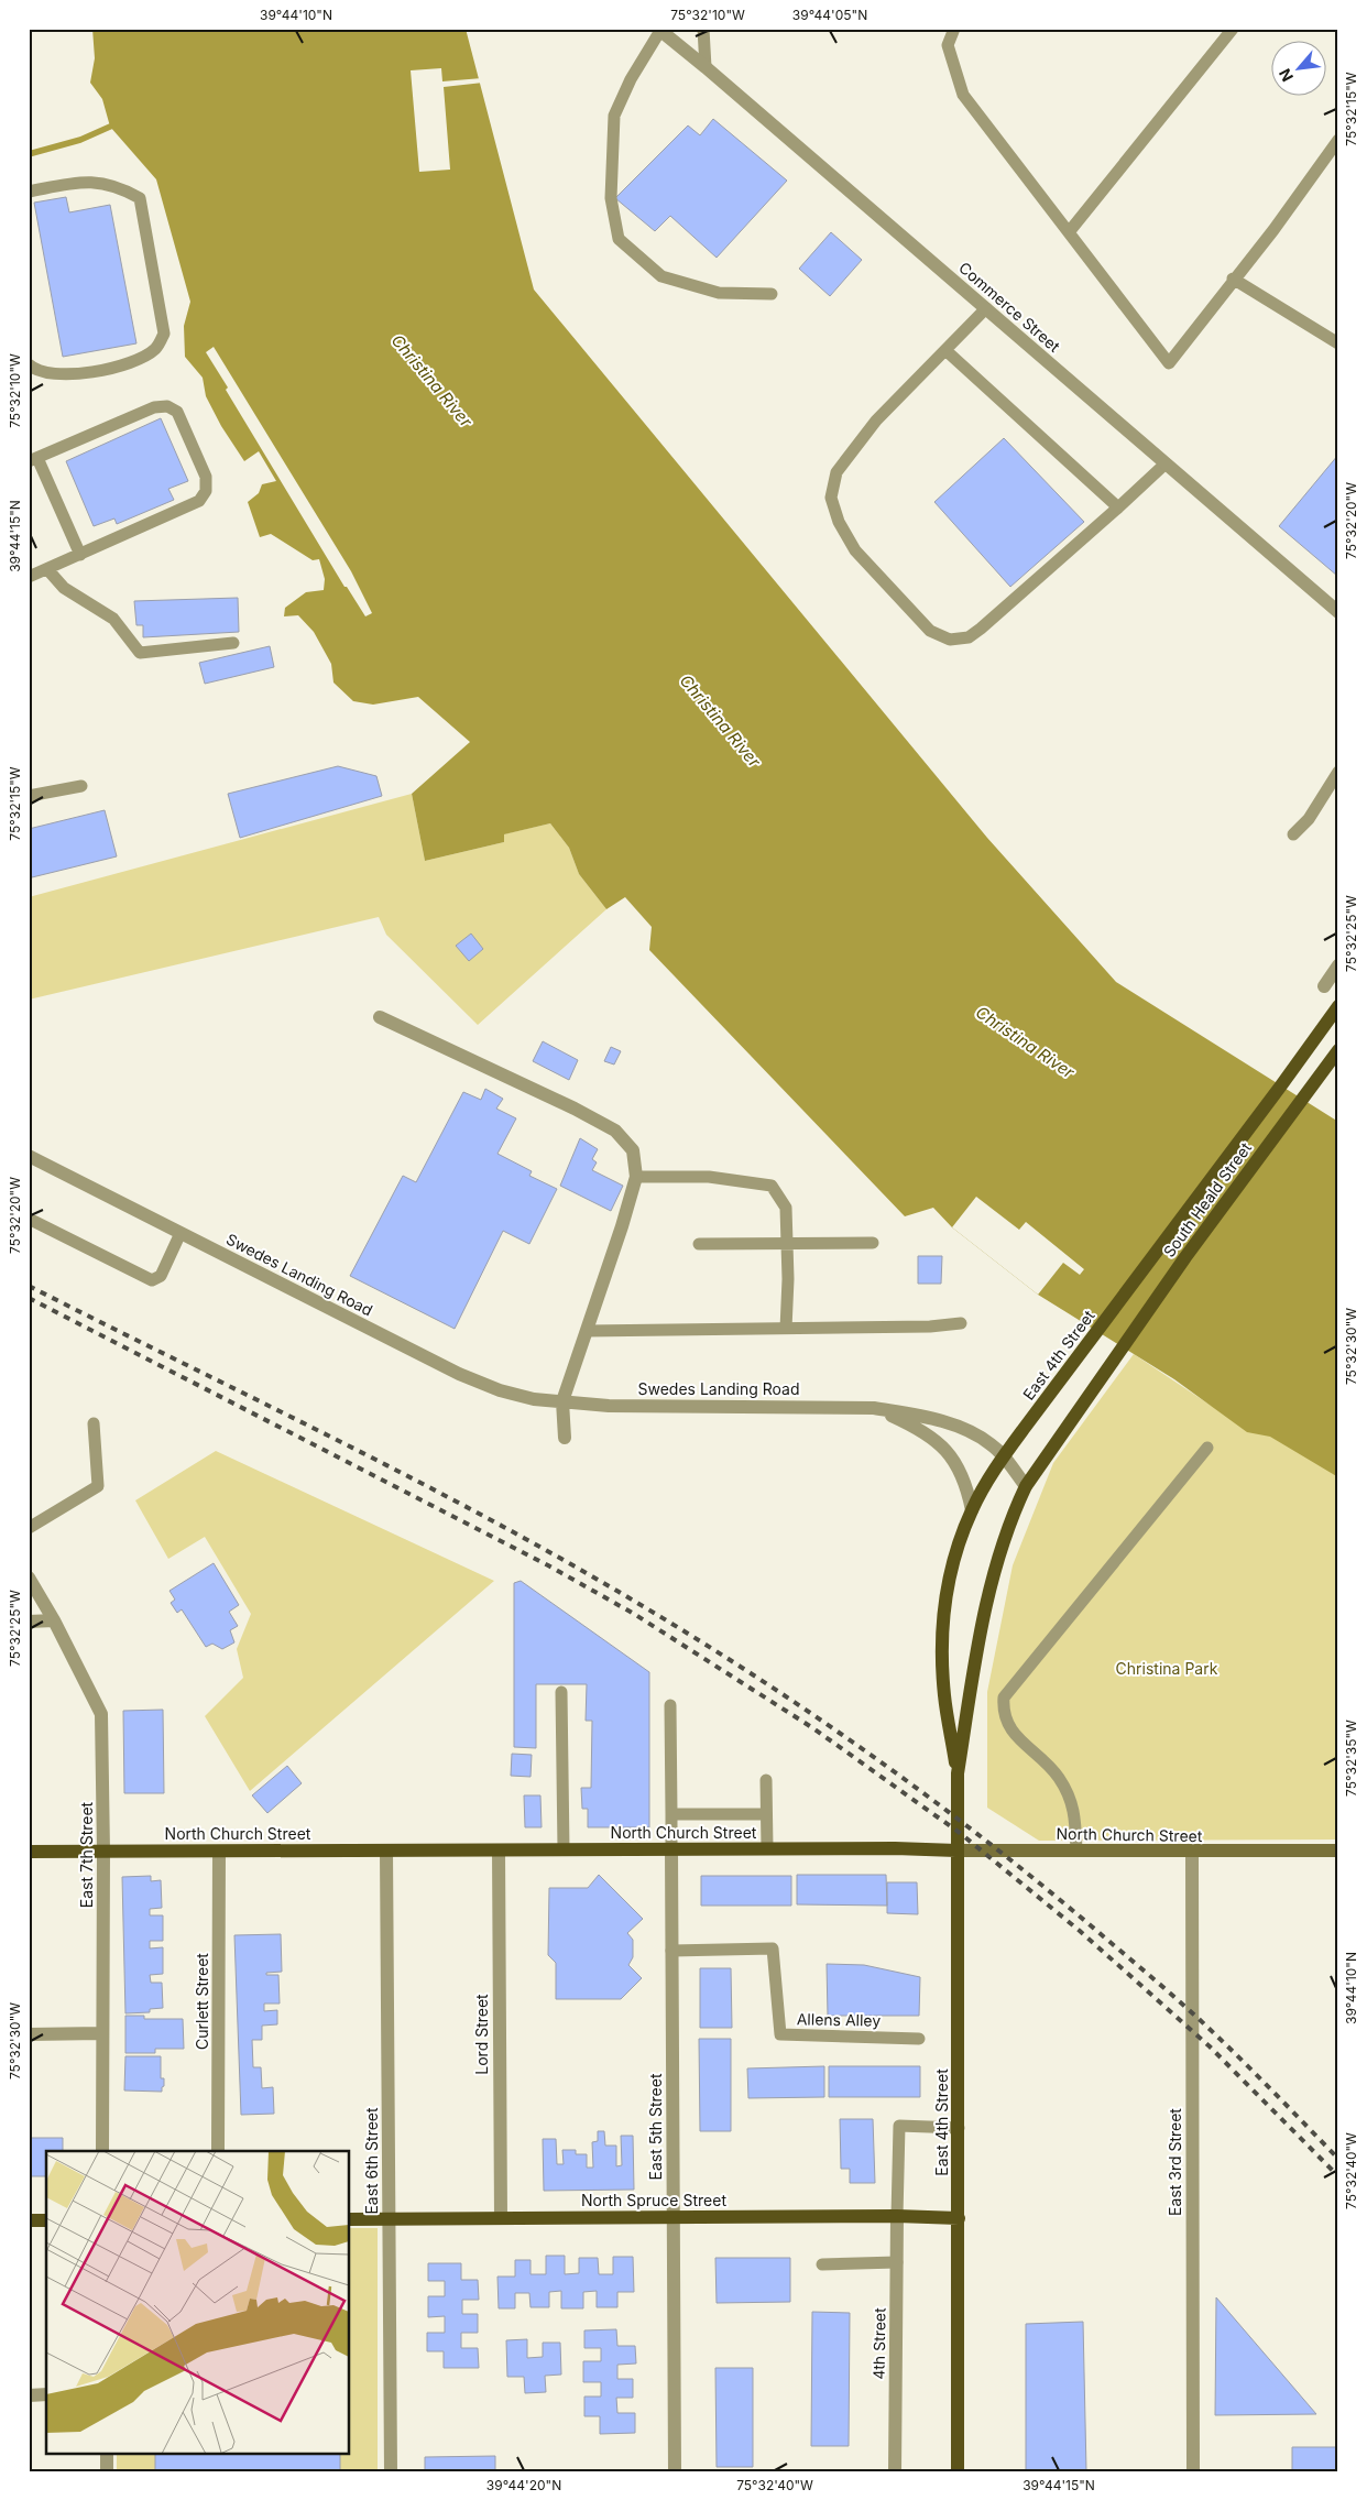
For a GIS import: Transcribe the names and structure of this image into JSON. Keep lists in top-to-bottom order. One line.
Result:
{"streets":{"main road":["South Heald Street","East 4th Street","North Church Street","North Spruce Street"],"street":["Commerce Street","Swedes Landing Road","East 7th Street","Curlett Street","Lord Street","East 5th Street","East 6th Street","East 3rd Street","4th Street"],"lane":["Allens Alley"]},"crossings":[["South Heald Street","East 4th Street"],["Swedes Landing Road","East 4th Street"],["East 4th Street","North Church Street"],["East 4th Street","North Spruce Street"],["North Church Street","East 7th Street"],["North Church Street","Curlett Street"],["North Church Street","Lord Street"],["North Church Street","East 5th Street"],["North Church Street","East 6th Street"],["North Church Street","East 3rd Street"],["Allens Alley","East 5th Street"],["Lord Street","North Spruce Street"],["East 5th Street","North Spruce Street"],["East 6th Street","North Spruce Street"],["North Spruce Street","4th Street"]],"water":["Christina River"],"parks":["Christina Park"],"north":"bottom left","coordinates":["39°44'10\"N","75°32'10\"W","39°44'05\"N","75°32'15\"W","75°32'20\"W","39°44'15\"N","75°32'25\"W","75°32'30\"W","75°32'35\"W","75°32'40\"W","39°44'20\"N"]}
